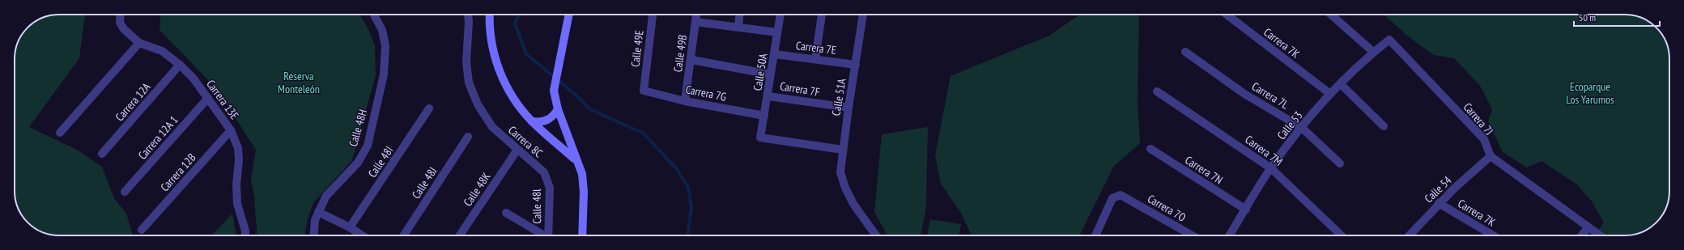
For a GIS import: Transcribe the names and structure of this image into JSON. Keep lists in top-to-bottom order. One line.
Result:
{"streets":{"street":["Carrera 7K","Carrera 7E","Calle 49E","Calle 49B","Calle 50A","Carrera 7F","Carrera 7G","Carrera 7L","Calle 51A","Carrera 13E","Carrera 12A","Carrera 7J","Calle 53","Calle 48H","Carrera 12A 1","Carrera 8C","Carrera 7M","Calle 48I","Carrera 7N","Carrera 12B","Calle 48J","Calle 48K","Calle 54","Calle 48l","Carrera 7O"]},"crossings":[["Carrera 7K","Calle 53"],["Carrera 7K","Calle 54"],["Carrera 7E","Calle 50A"],["Carrera 7E","Calle 51A"],["Calle 49E","Carrera 7G"],["Calle 49B","Carrera 7G"],["Calle 50A","Carrera 7F"],["Calle 50A","Carrera 7G"],["Calle 50A","Calle 51A"],["Carrera 7F","Calle 51A"],["Carrera 7L","Calle 53"],["Carrera 13E","Carrera 12A"],["Carrera 13E","Carrera 12A 1"],["Carrera 13E","Carrera 12B"],["Carrera 7J","Calle 53"],["Carrera 7J","Calle 54"],["Calle 53","Carrera 7M"],["Calle 53","Carrera 7N"],["Carrera 8C","Calle 48K"],["Carrera 8C","Calle 48l"]],"parks":["Reserva Monteleón","Ecoparque Los Yarumos"],"scale_bar":"50 m"}
